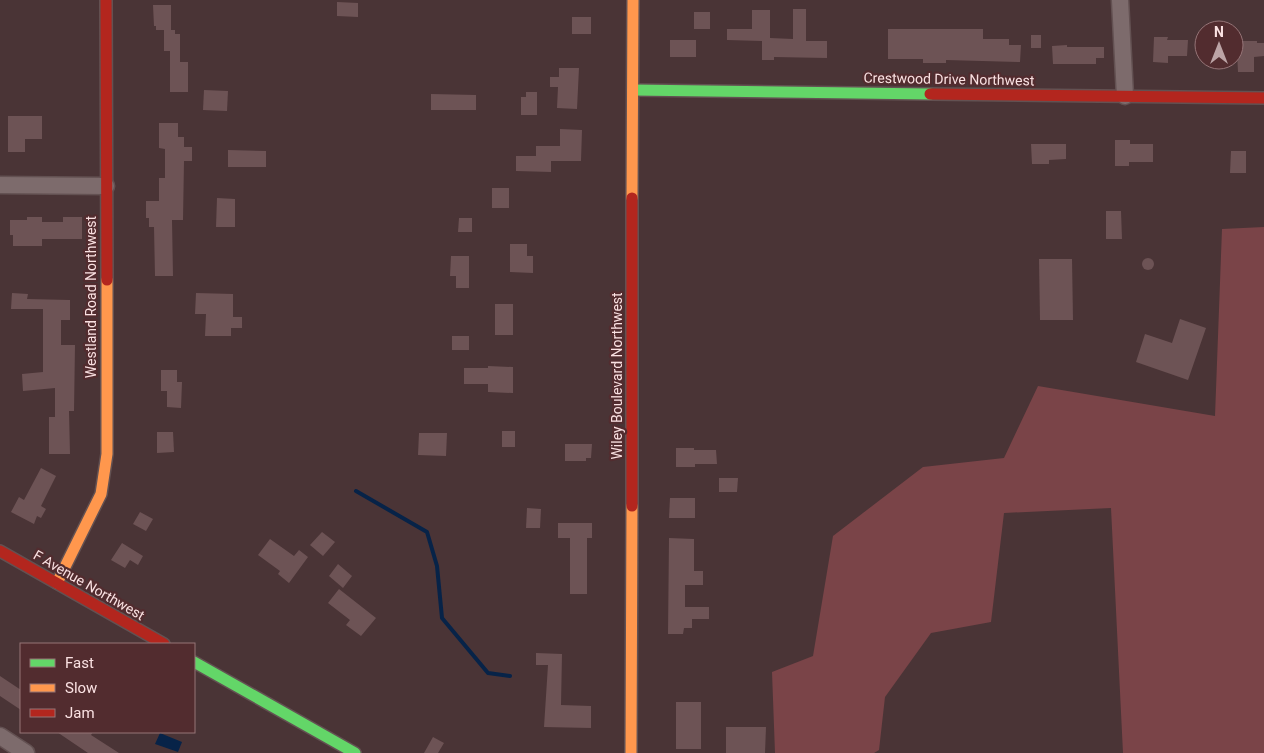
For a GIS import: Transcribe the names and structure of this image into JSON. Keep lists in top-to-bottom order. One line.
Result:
{"streets":{"street":["Crestwood Drive Northwest","Westland Road Northwest","Wiley Boulevard Northwest","F Avenue Northwest"]},"crossings":[["Crestwood Drive Northwest","Wiley Boulevard Northwest"],["Westland Road Northwest","F Avenue Northwest"]],"legend":["Fast","Slow","Jam"],"north":"top"}
